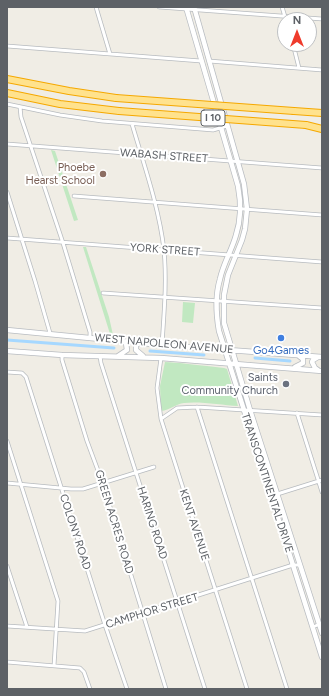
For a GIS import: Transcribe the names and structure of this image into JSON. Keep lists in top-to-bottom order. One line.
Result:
{"streets":{"highway":["I 10"],"street":["WABASH STREET","YORK STREET","WEST NAPOLEON AVENUE","TRANSCONTINENTAL DRIVE","GREEN ACRES ROAD","HARING ROAD","KENT AVENUE","COLONY ROAD","CAMPHOR STREET"]},"crossings":[["WABASH STREET","TRANSCONTINENTAL DRIVE"],["YORK STREET","TRANSCONTINENTAL DRIVE"],["WEST NAPOLEON AVENUE","TRANSCONTINENTAL DRIVE"],["WEST NAPOLEON AVENUE","GREEN ACRES ROAD"],["WEST NAPOLEON AVENUE","HARING ROAD"],["WEST NAPOLEON AVENUE","KENT AVENUE"],["TRANSCONTINENTAL DRIVE","CAMPHOR STREET"],["GREEN ACRES ROAD","CAMPHOR STREET"],["HARING ROAD","CAMPHOR STREET"],["KENT AVENUE","CAMPHOR STREET"],["COLONY ROAD","CAMPHOR STREET"]],"places":["Phoebe Hearst School","Go4Games","Saints Community Church"],"north":"top"}
